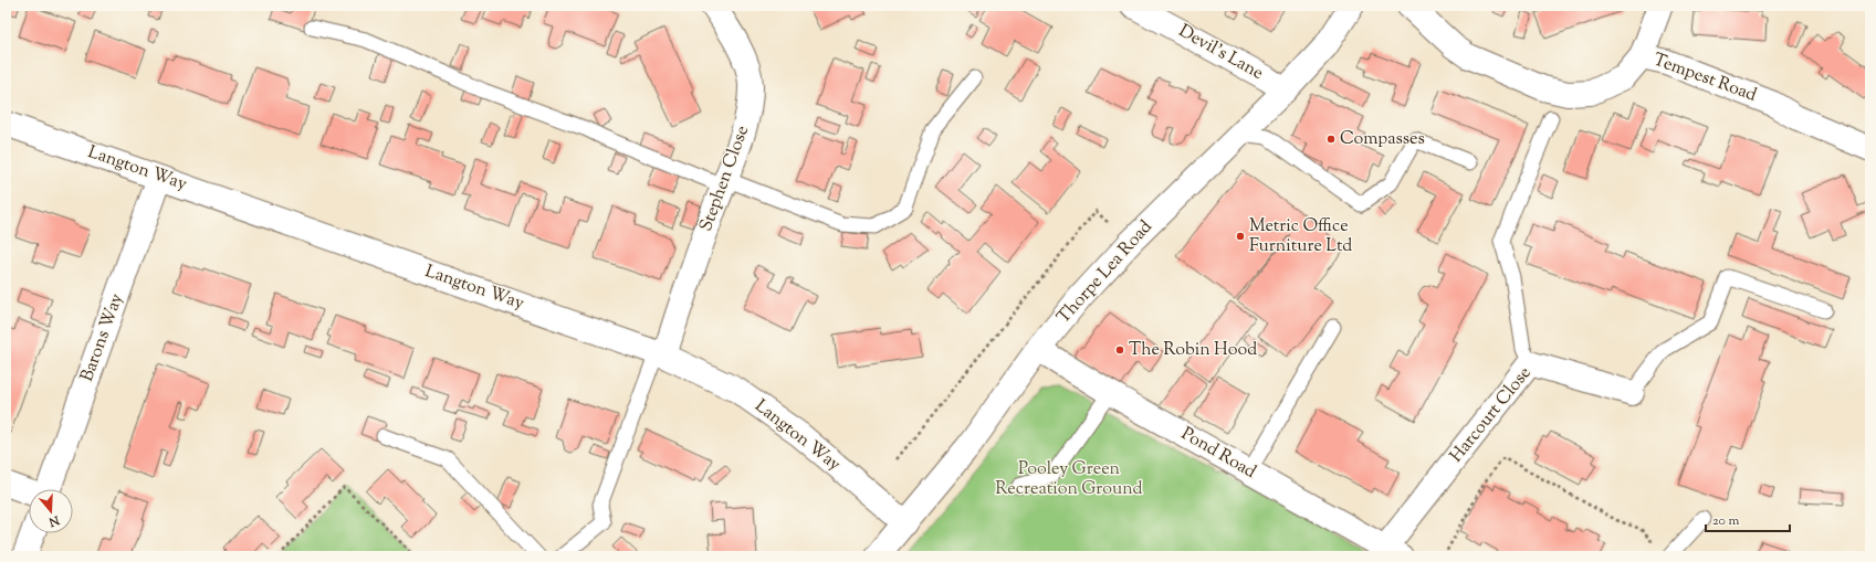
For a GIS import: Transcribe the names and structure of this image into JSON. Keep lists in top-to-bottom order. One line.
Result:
{"streets":{"street":["Devil's Lane","Tempest Road","Langton Way","Stephen Close","Thorpe Lea Road","Barons Way","Harcourt Close","Pond Road"]},"crossings":[["Devil's Lane","Thorpe Lea Road"],["Langton Way","Stephen Close"],["Langton Way","Thorpe Lea Road"],["Langton Way","Barons Way"],["Thorpe Lea Road","Pond Road"],["Harcourt Close","Pond Road"]],"parks":["Pooley Green Recreation Ground"],"places":["Compasses","Metric Office Furniture Ltd","The Robin Hood"],"scale_bar":"20 m","north":"bottom"}
